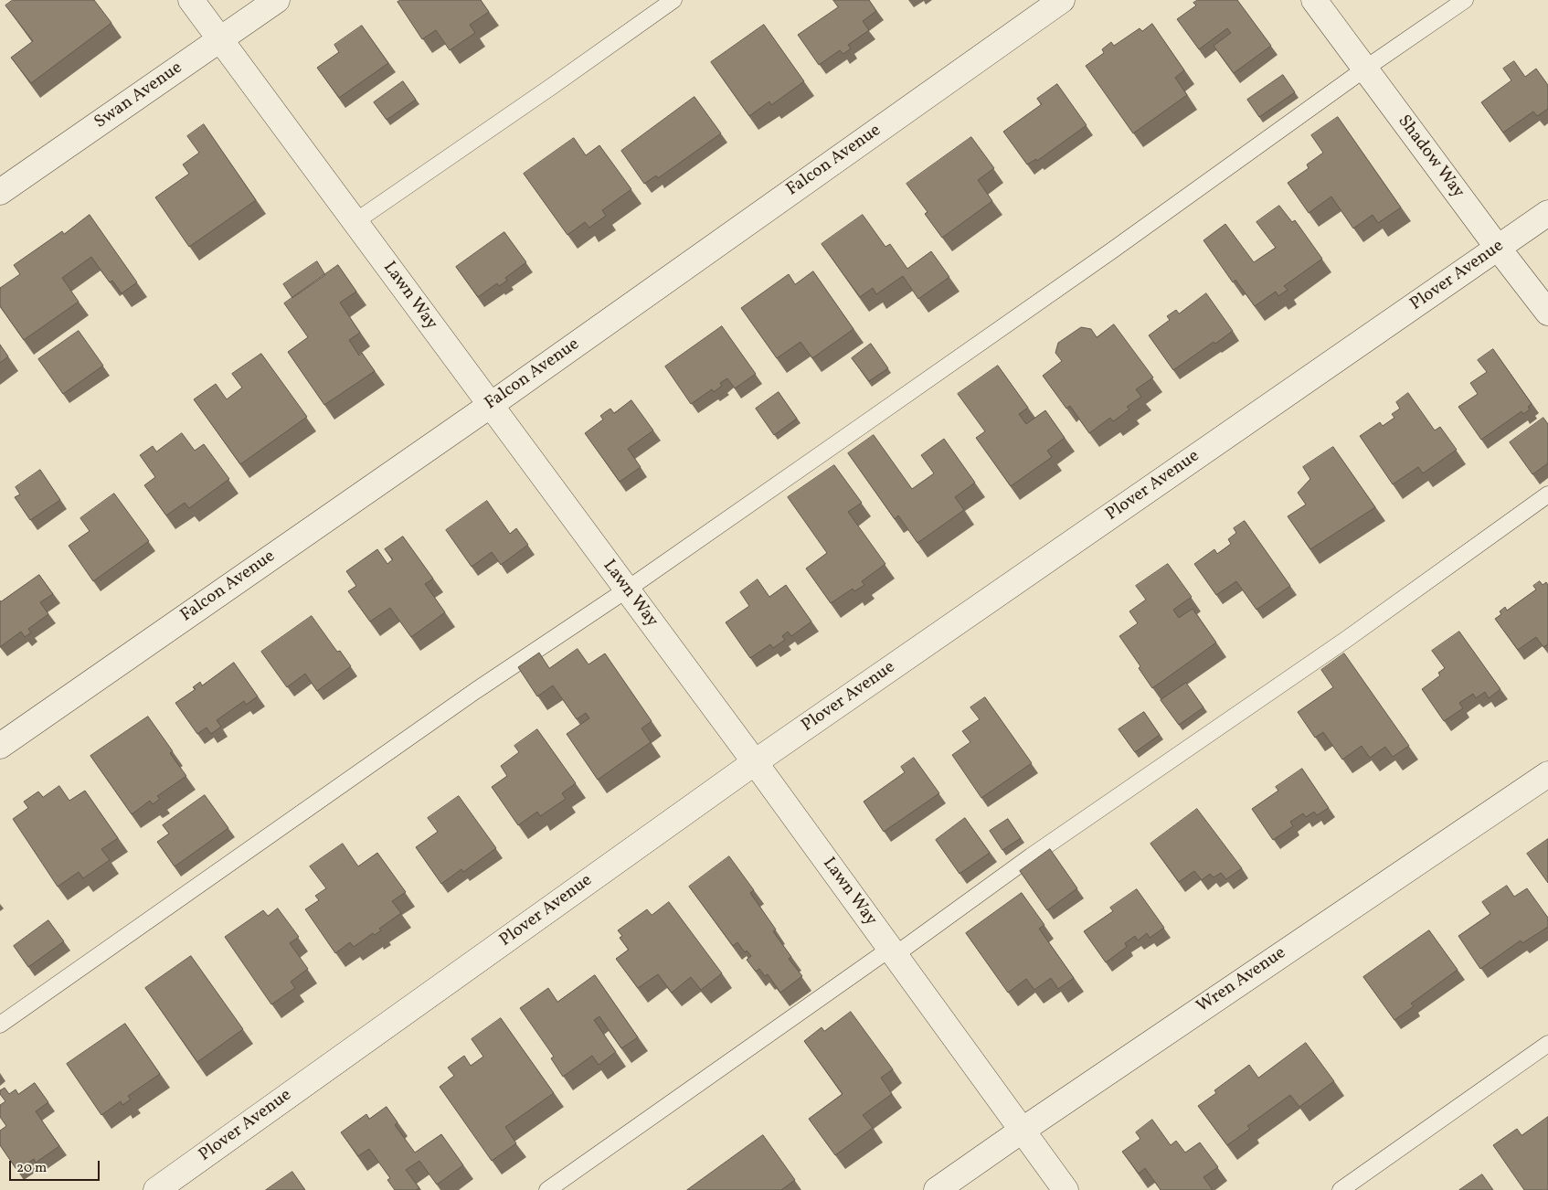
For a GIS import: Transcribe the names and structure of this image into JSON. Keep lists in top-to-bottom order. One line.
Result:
{"streets":{"street":["Swan Avenue","Shadow Way","Falcon Avenue","Plover Avenue","Lawn Way","Wren Avenue"]},"crossings":[["Swan Avenue","Lawn Way"],["Shadow Way","Plover Avenue"],["Falcon Avenue","Lawn Way"],["Plover Avenue","Lawn Way"],["Lawn Way","Wren Avenue"]],"scale_bar":"20 m"}
